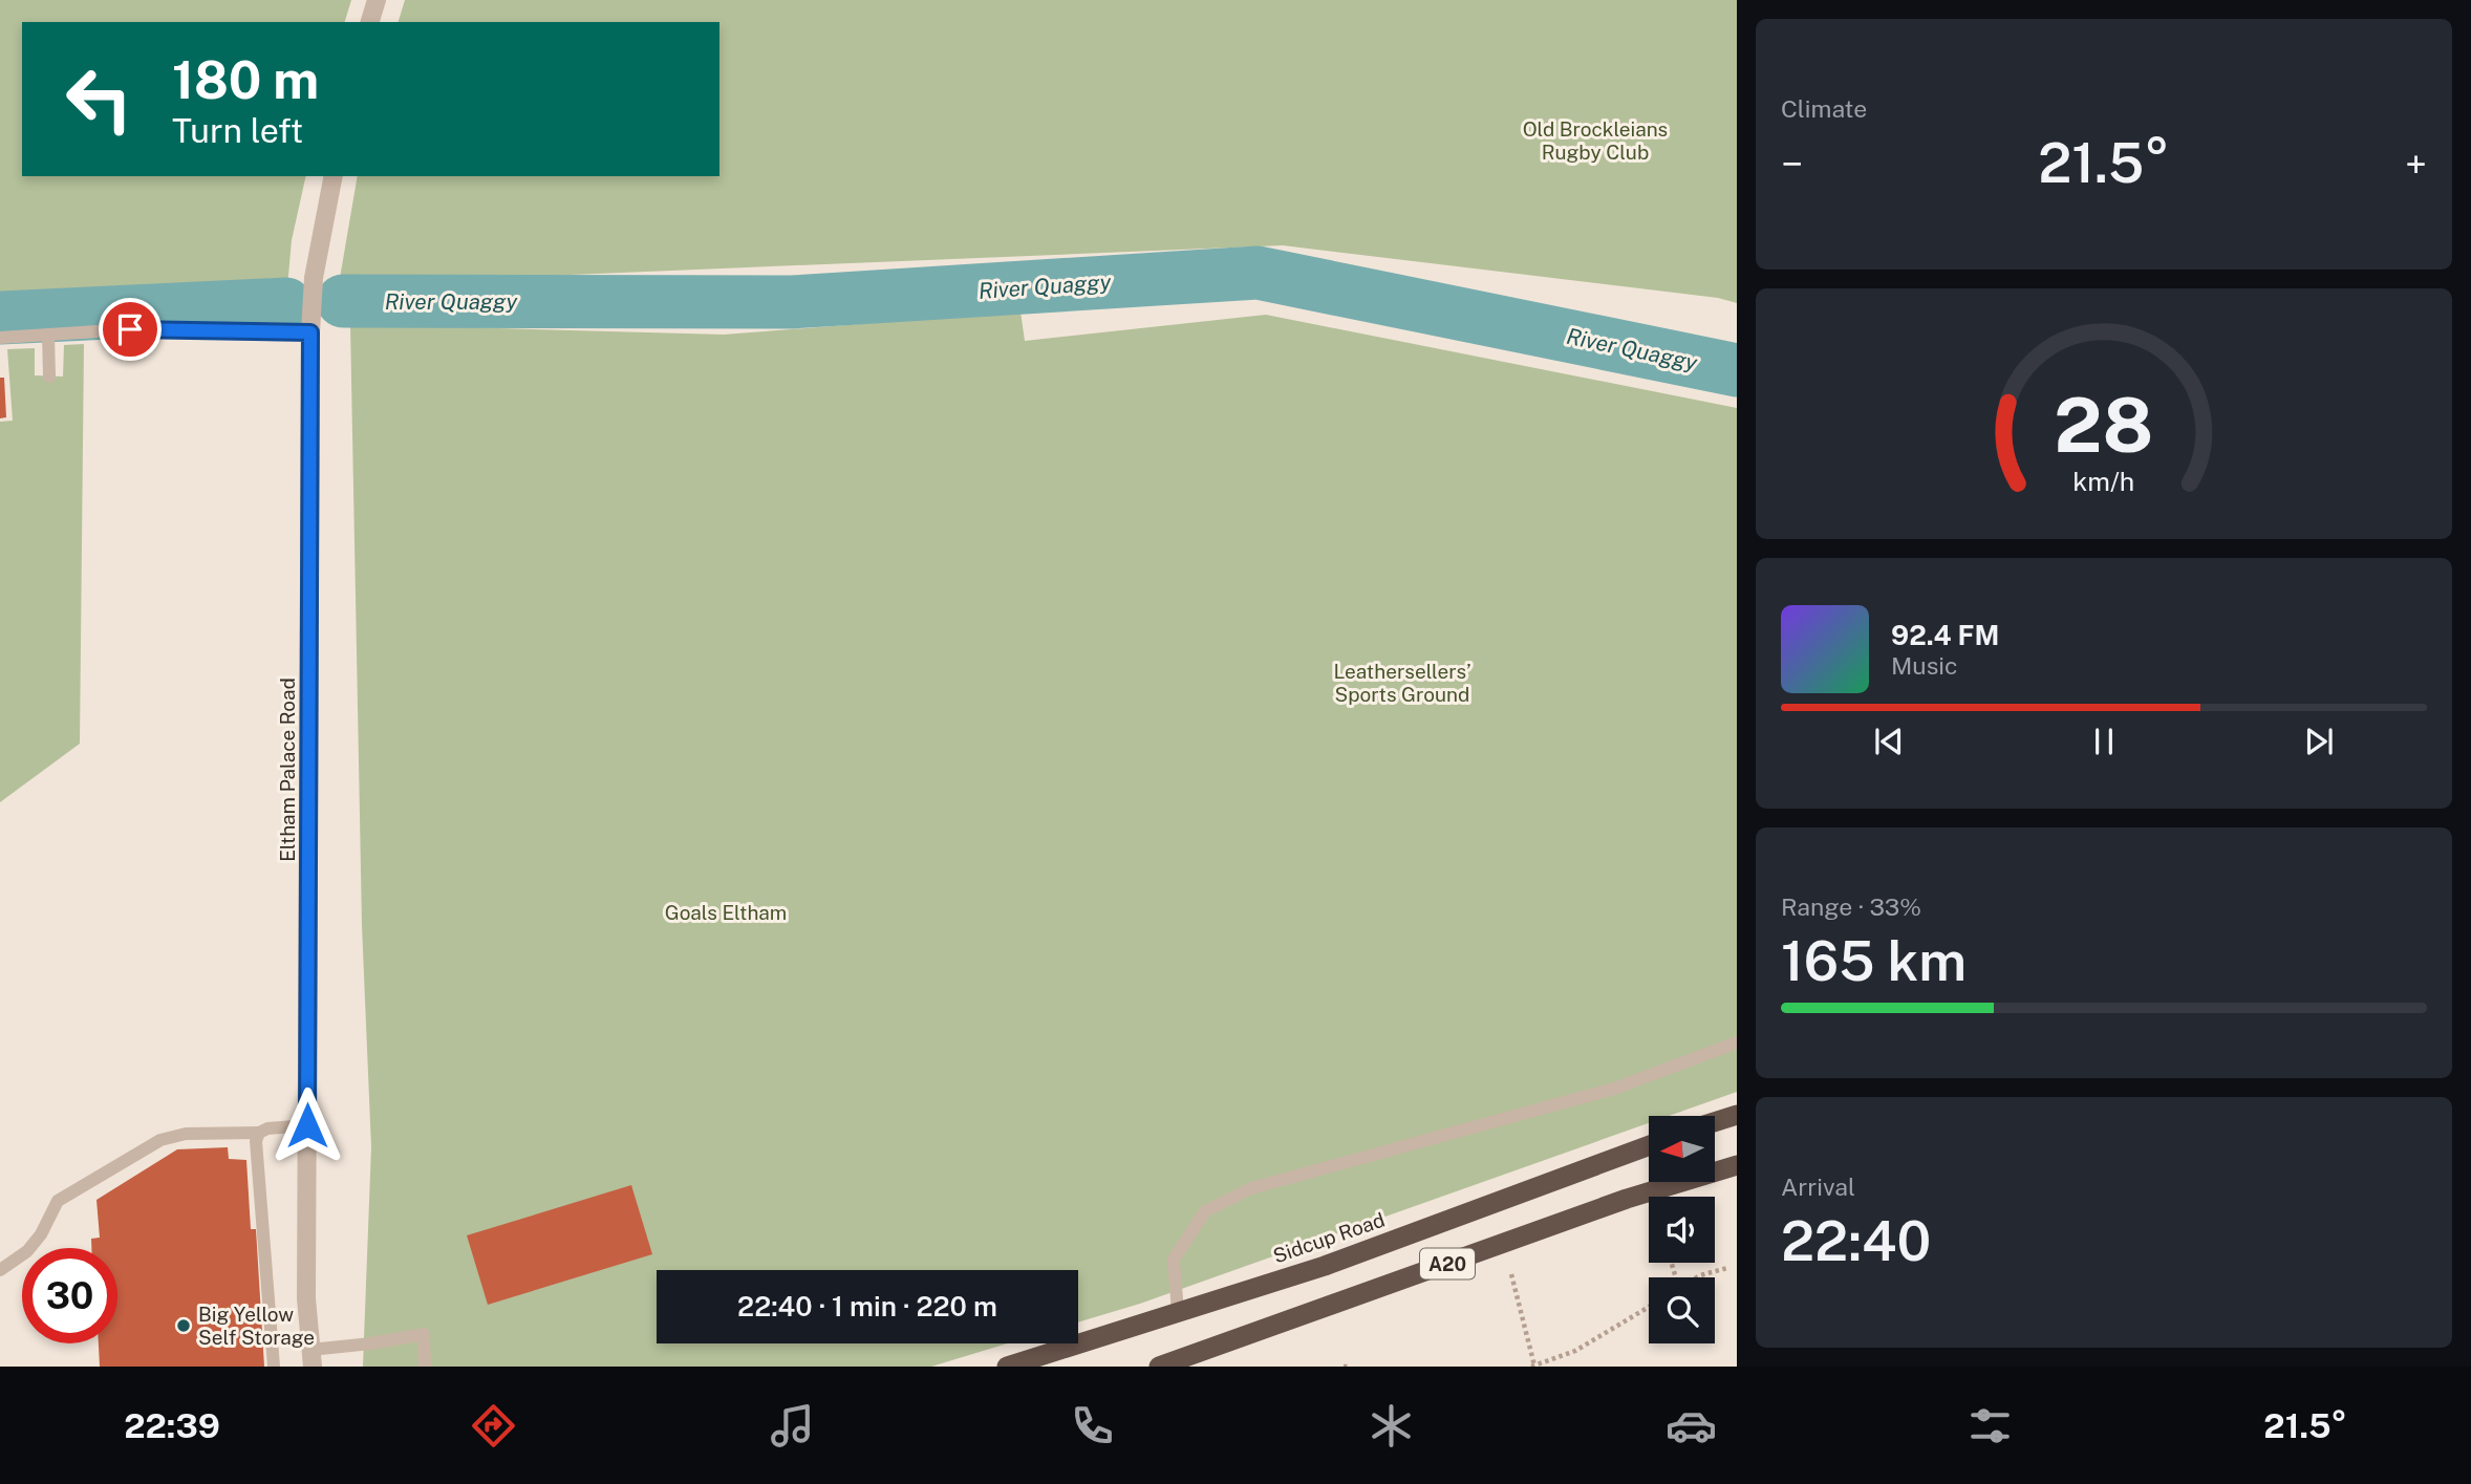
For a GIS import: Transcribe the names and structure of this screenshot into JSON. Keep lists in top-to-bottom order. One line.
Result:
{"streets":{"highway":["Sidcup Road","A20"],"street":["Eltham Palace Road"]},"water":["River Quaggy"],"parks":["Old Brockleians Rugby Club","Leathersellers’ Sports Ground","Goals Eltham"],"places":["Big Yellow Self Storage"],"north":"left","page":{"tile":["Climate",["Range · 33%","165 km"],["Arrival","22:40"]],"turn":["180 m","Turn left"],"heat":["−","21.5°","+"],"song":["92.4 FM","Music"],"limit":"30","trip":"22:40 · 1 min · 220 m","tabs":["22:39","21.5°"],"gauge":["28","km/h"]}}
